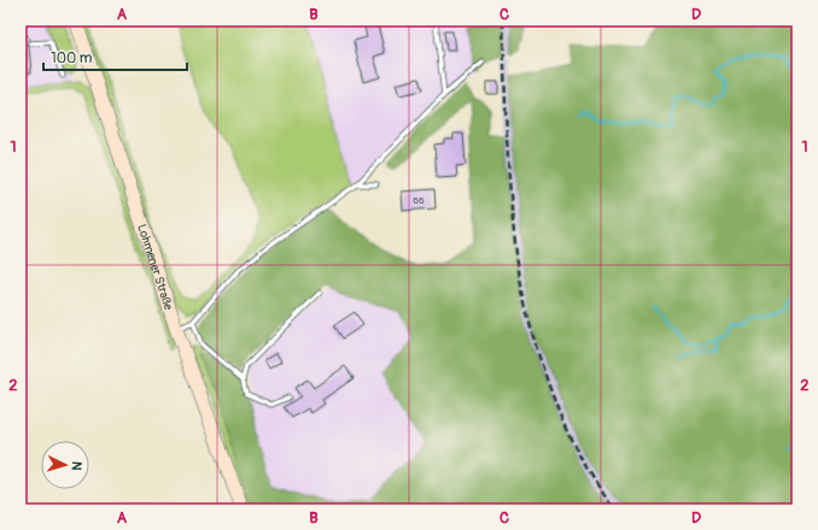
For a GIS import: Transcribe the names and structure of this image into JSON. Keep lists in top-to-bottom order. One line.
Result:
{"streets":{"main road":["Lohmener Straße"]},"house_numbers":["66"],"scale_bar":"100 m","north":"right","grid":{"columns":["A","B","C","D"],"rows":["1","2"]}}
